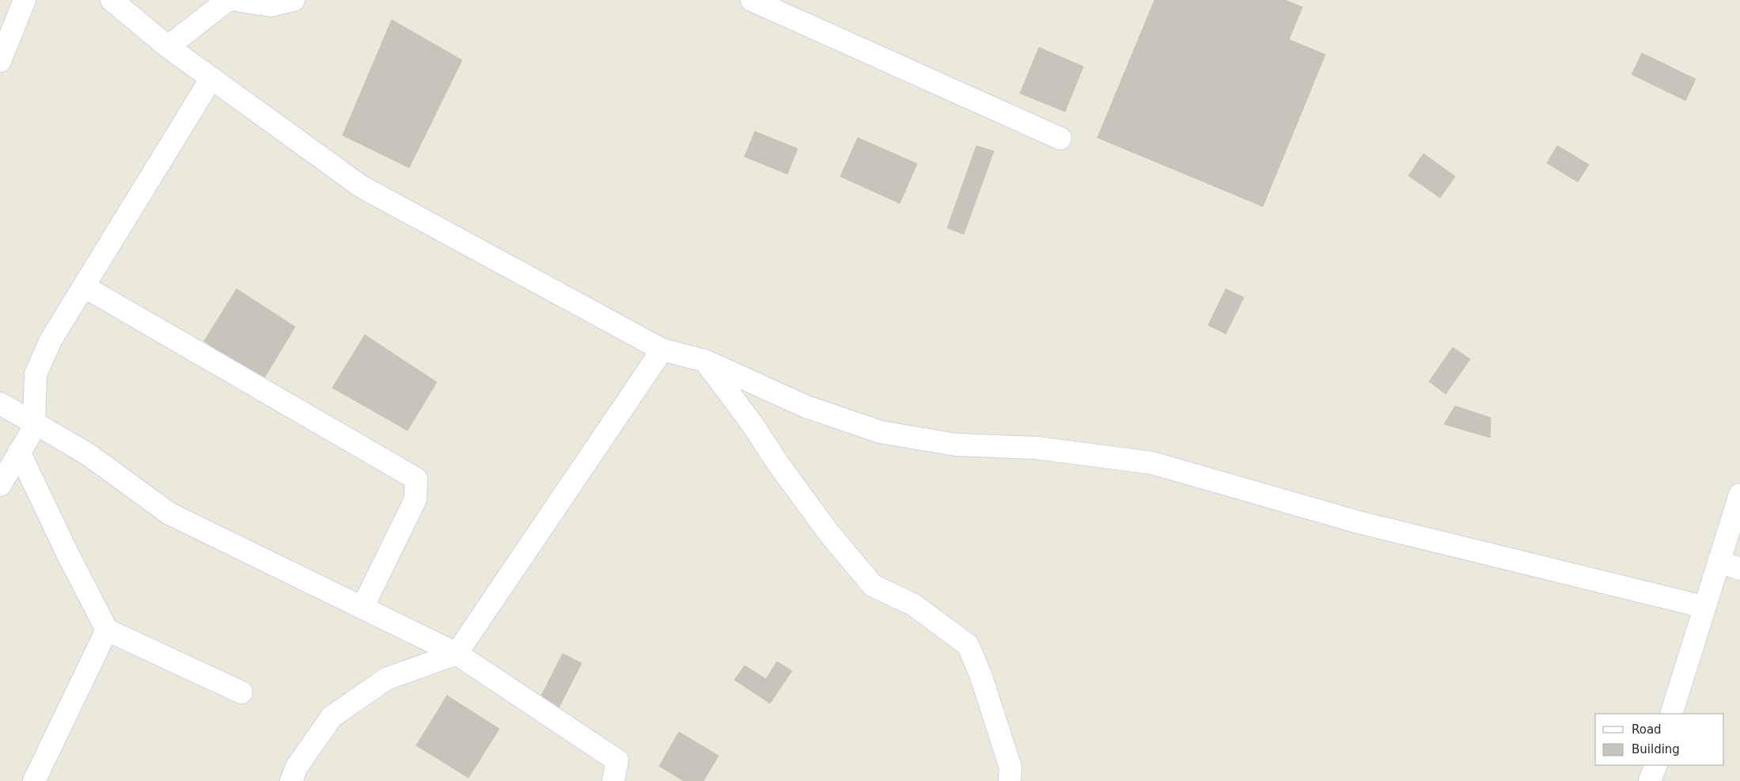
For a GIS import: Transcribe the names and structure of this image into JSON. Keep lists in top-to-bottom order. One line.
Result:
{"legend":["Road","Building"]}
